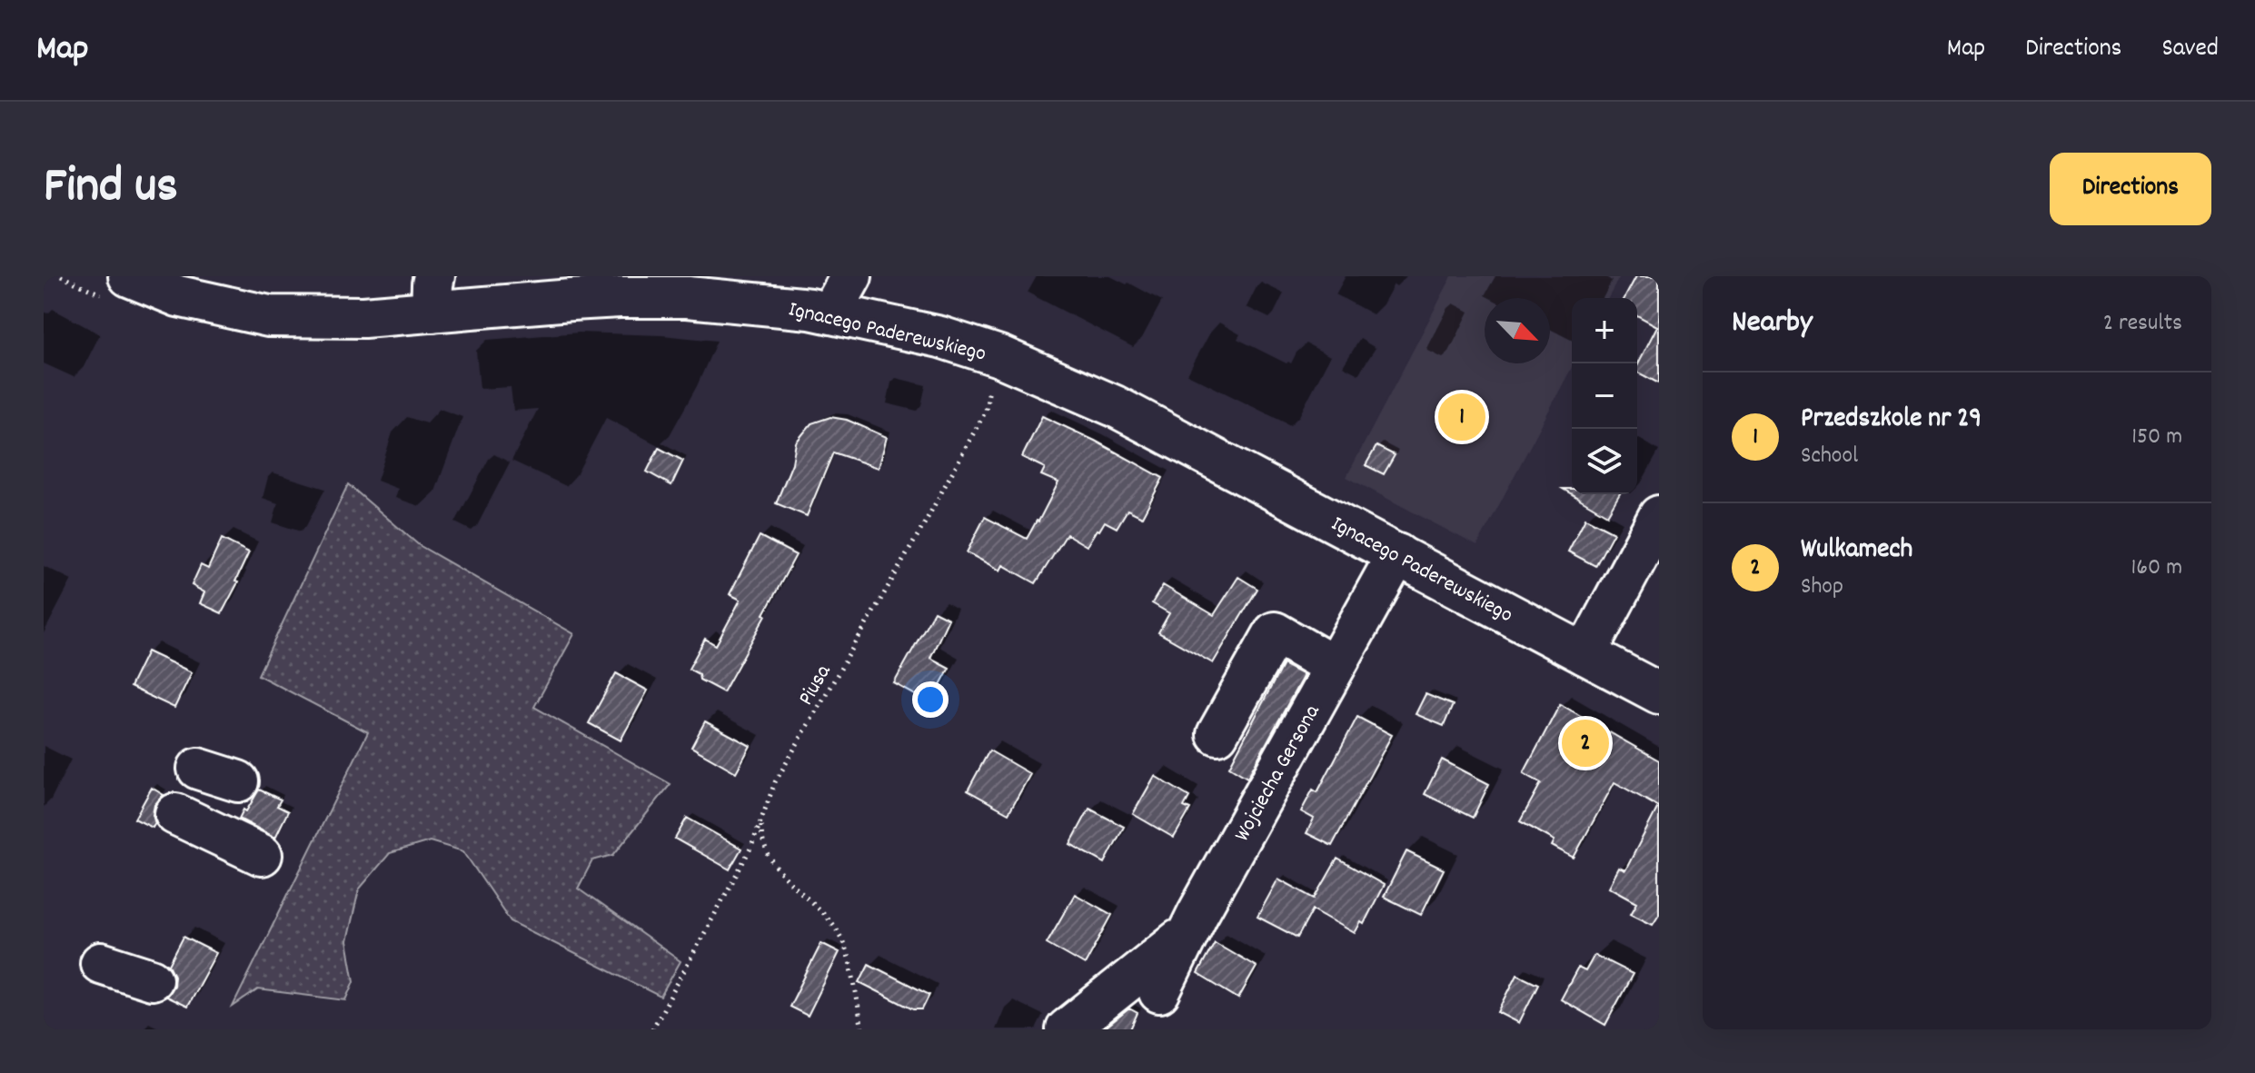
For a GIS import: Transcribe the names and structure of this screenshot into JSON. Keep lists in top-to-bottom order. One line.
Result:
{"streets":{"main road":["Ignacego Paderewskiego","Wojciecha Gersona"],"path":["Piusa"]},"crossings":[["Ignacego Paderewskiego","Wojciecha Gersona"]],"north":"bottom right","page":{"header":"Map","nav":["Map","Directions","Saved"],"title":"Find us","buttons":"Directions","heading":["Nearby","2 results"],"map_buttons":["+","−"],"list":[{"mark":"1","name":"Przedszkole nr 29","note":"School","value":"150 m"},{"mark":"2","name":"Wulkamech","note":"Shop","value":"160 m"}],"pins":["1","2"]}}
